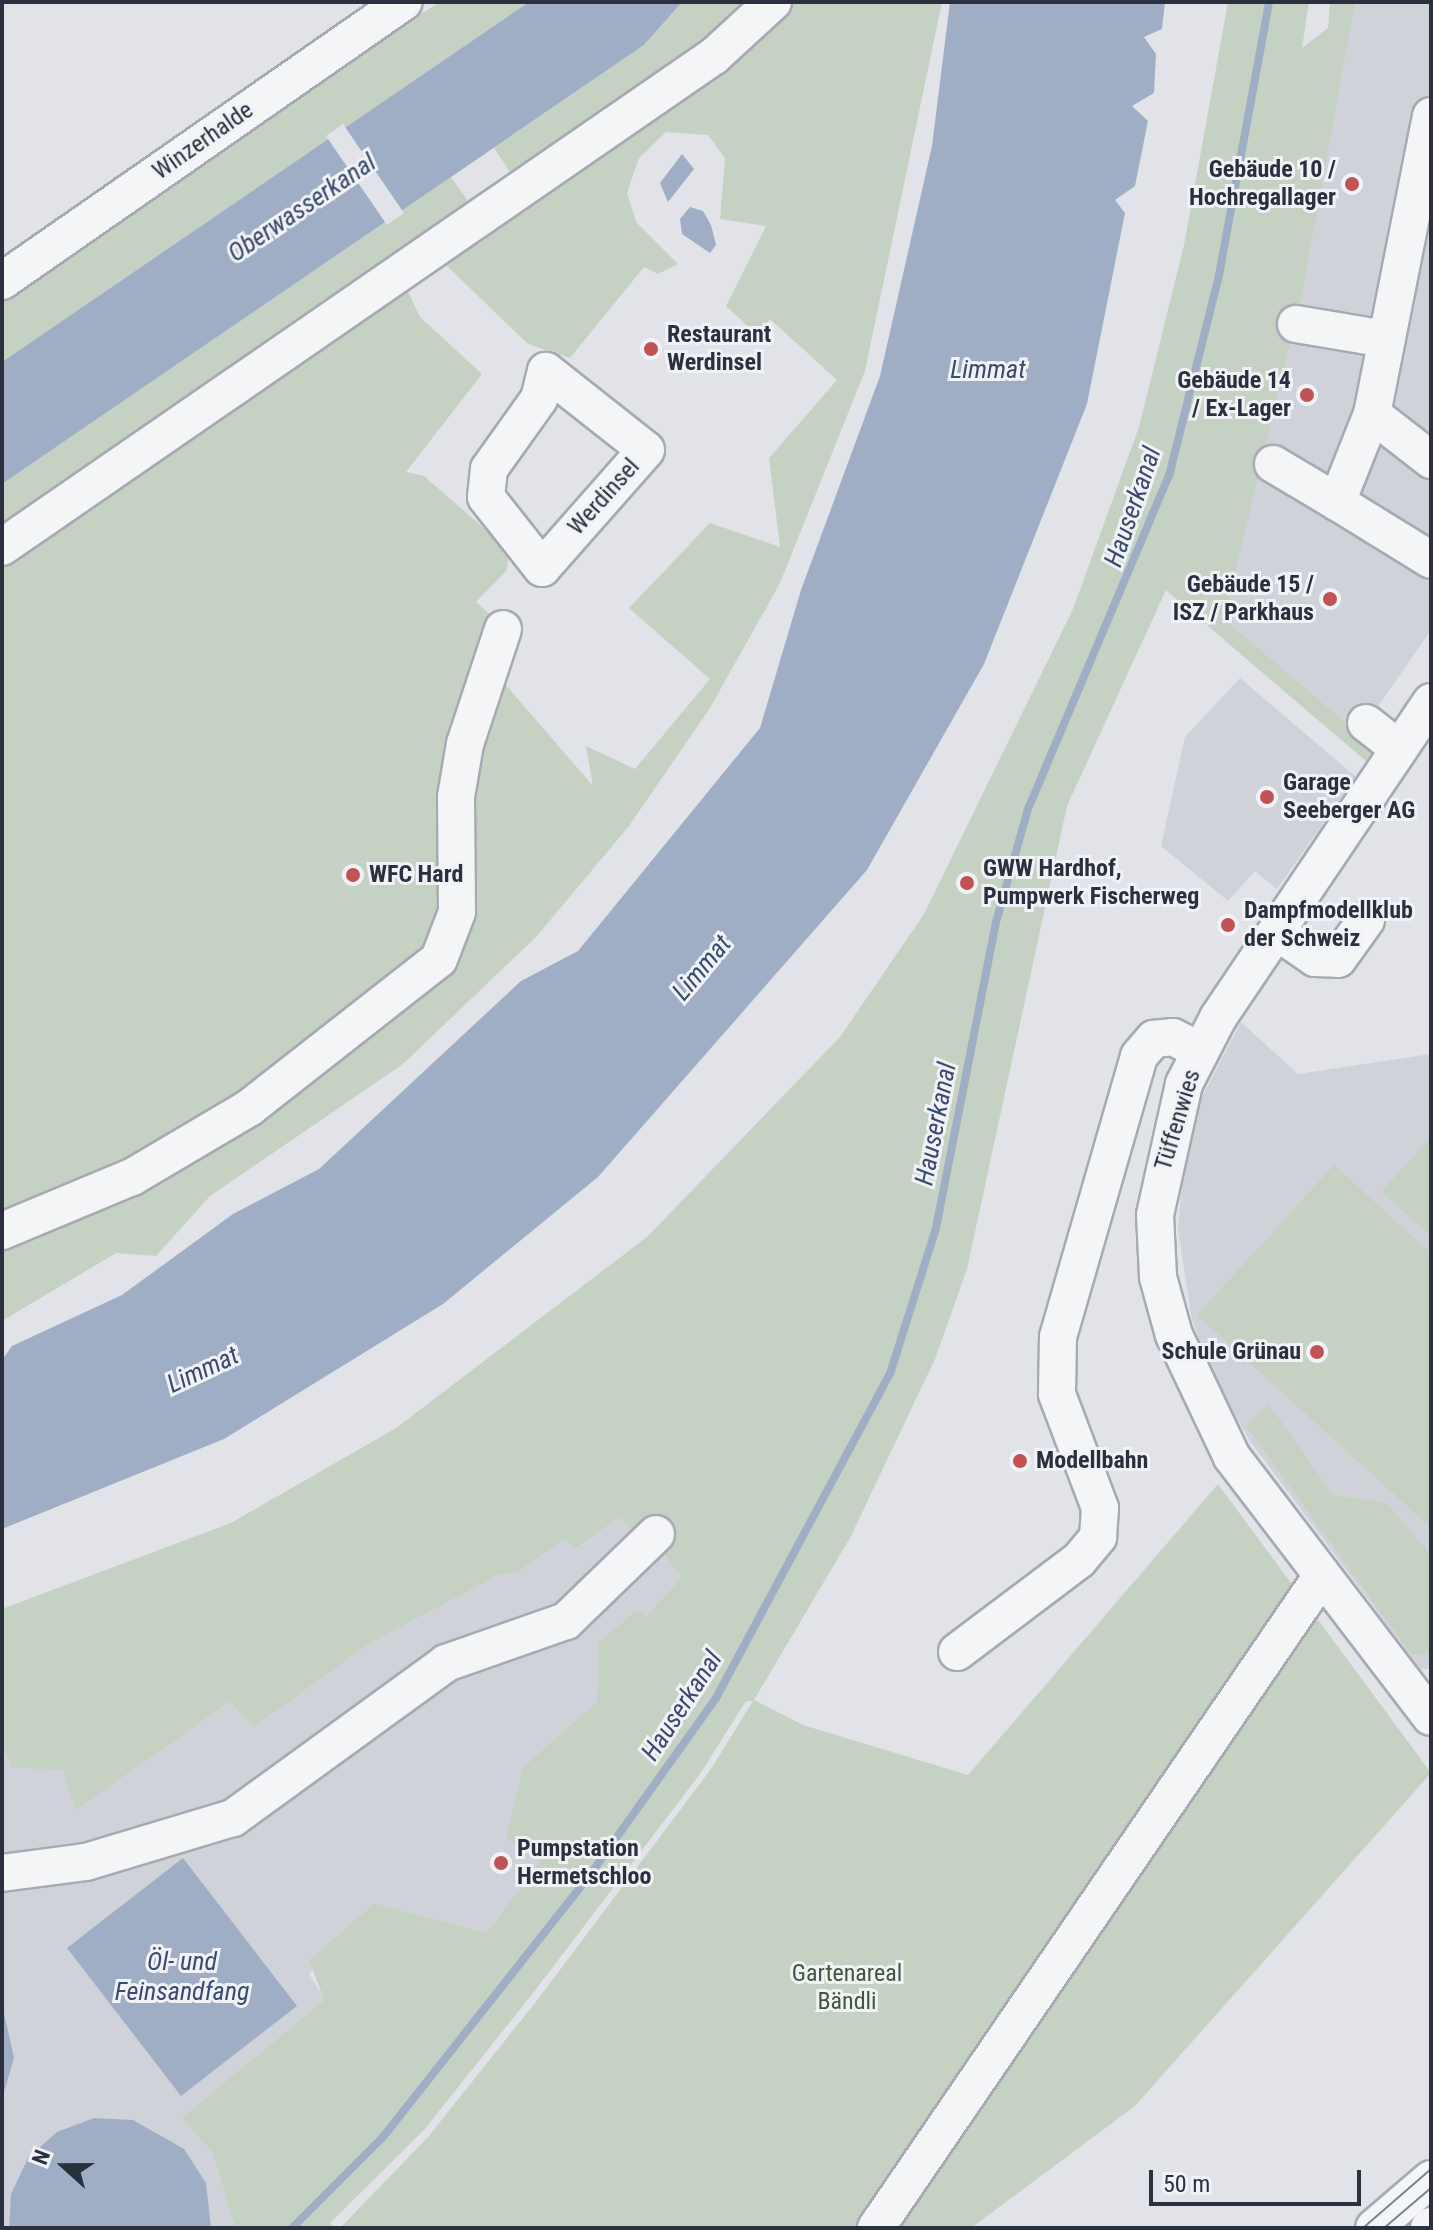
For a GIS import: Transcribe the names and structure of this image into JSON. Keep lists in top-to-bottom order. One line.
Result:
{"streets":{"street":["Winzerhalde","Werdinsel","Tüffenwies"]},"water":["Oberwasserkanal","Limmat","Hauserkanal","Öl- und Feinsandfang"],"parks":["Gartenareal Bändli"],"places":["Gebäude 10 / Hochregallager","Restaurant Werdinsel","Gebäude 14 / Ex-Lager","Gebäude 15 / ISZ / Parkhaus","Garage Seeberger AG","WFC Hard","GWW Hardhof, Pumpwerk Fischerweg","Dampfmodellklub der Schweiz","Schule Grünau","Modellbahn","Pumpstation Hermetschloo"],"scale_bar":"50 m","north":"left"}
